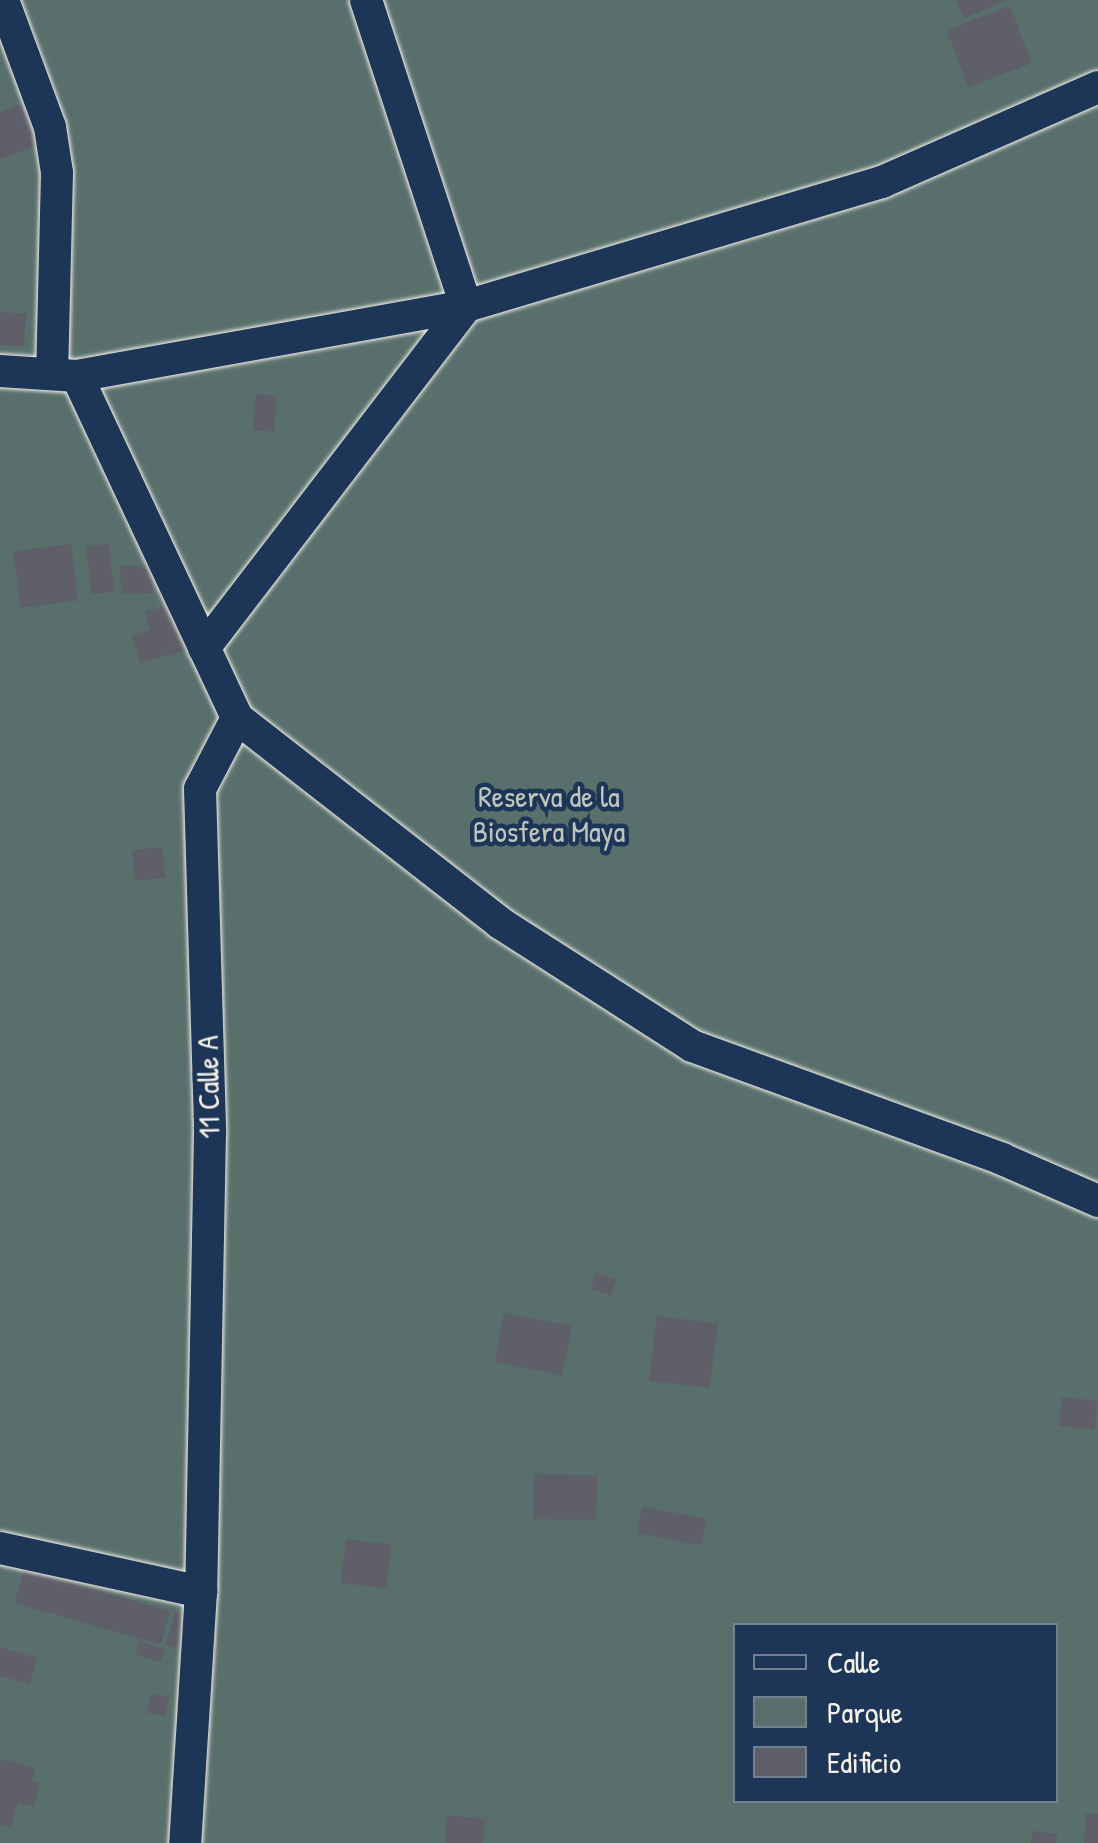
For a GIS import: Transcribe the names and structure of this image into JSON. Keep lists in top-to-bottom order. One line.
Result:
{"streets":{"street":["11 Calle A"]},"parks":["Reserva de la Biosfera Maya"],"legend":["Calle","Parque","Edificio"]}
